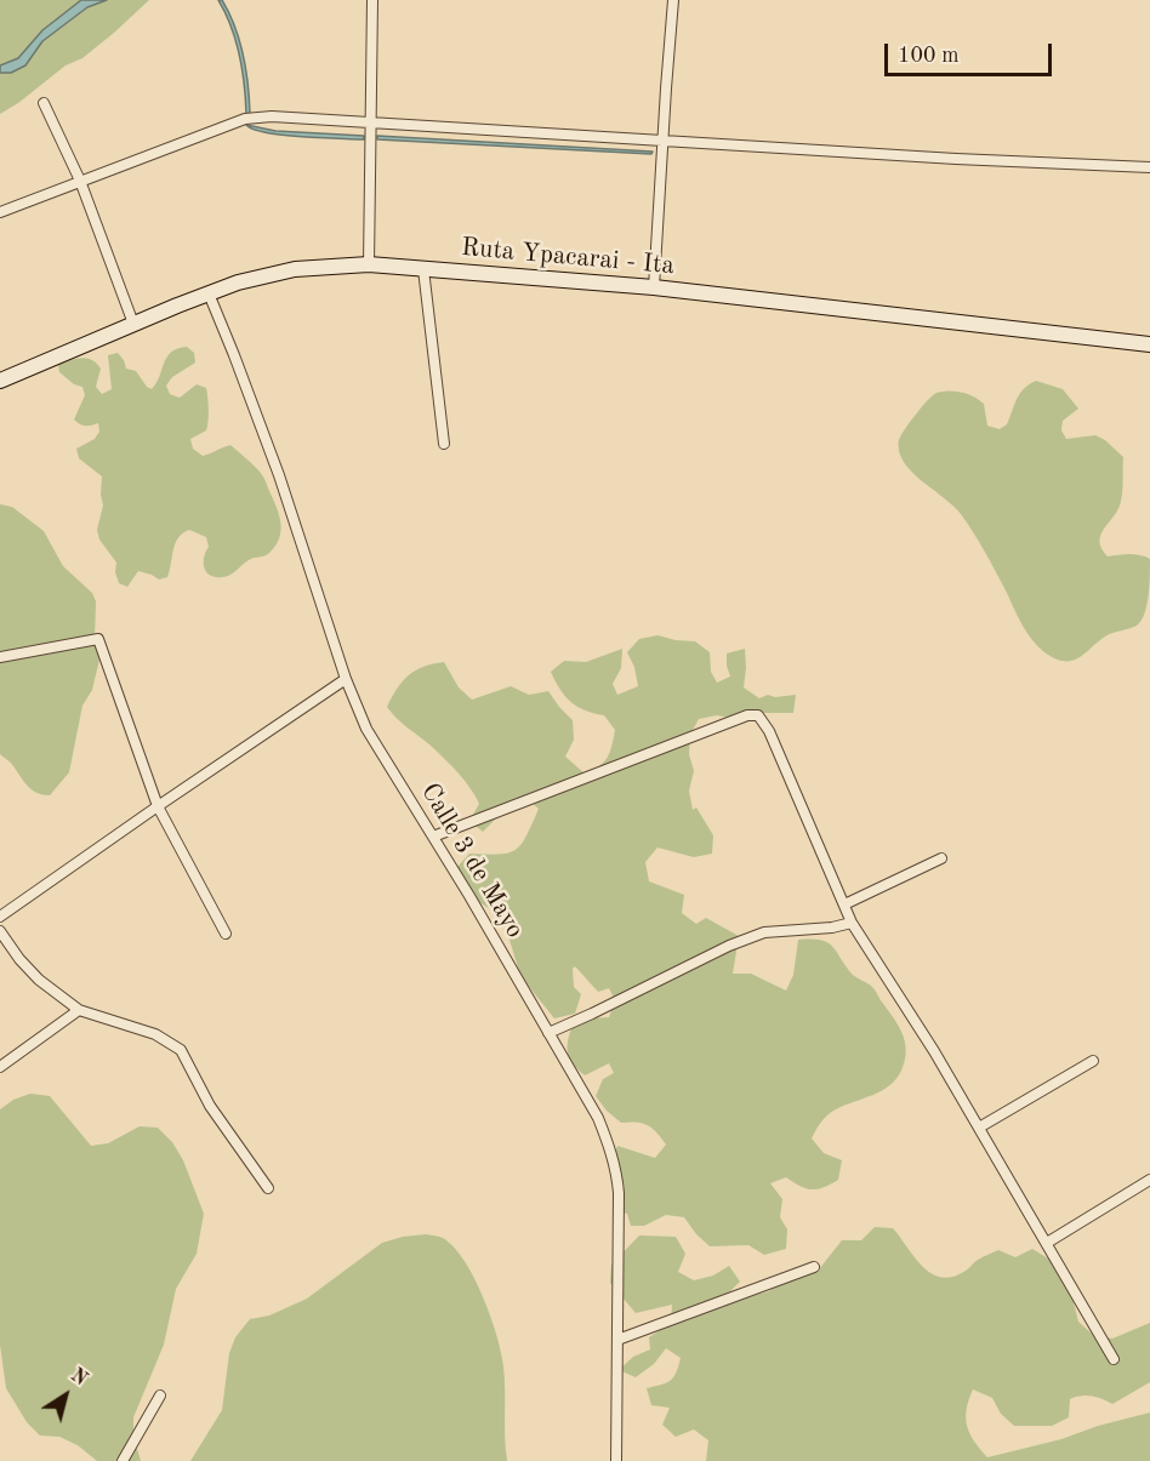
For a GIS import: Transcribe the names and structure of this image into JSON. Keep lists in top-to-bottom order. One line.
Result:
{"streets":{"street":["Ruta Ypacarai - Ita","Calle 3 de Mayo"]},"crossings":[["Ruta Ypacarai - Ita","Calle 3 de Mayo"]],"scale_bar":"100 m","north":"top right"}
